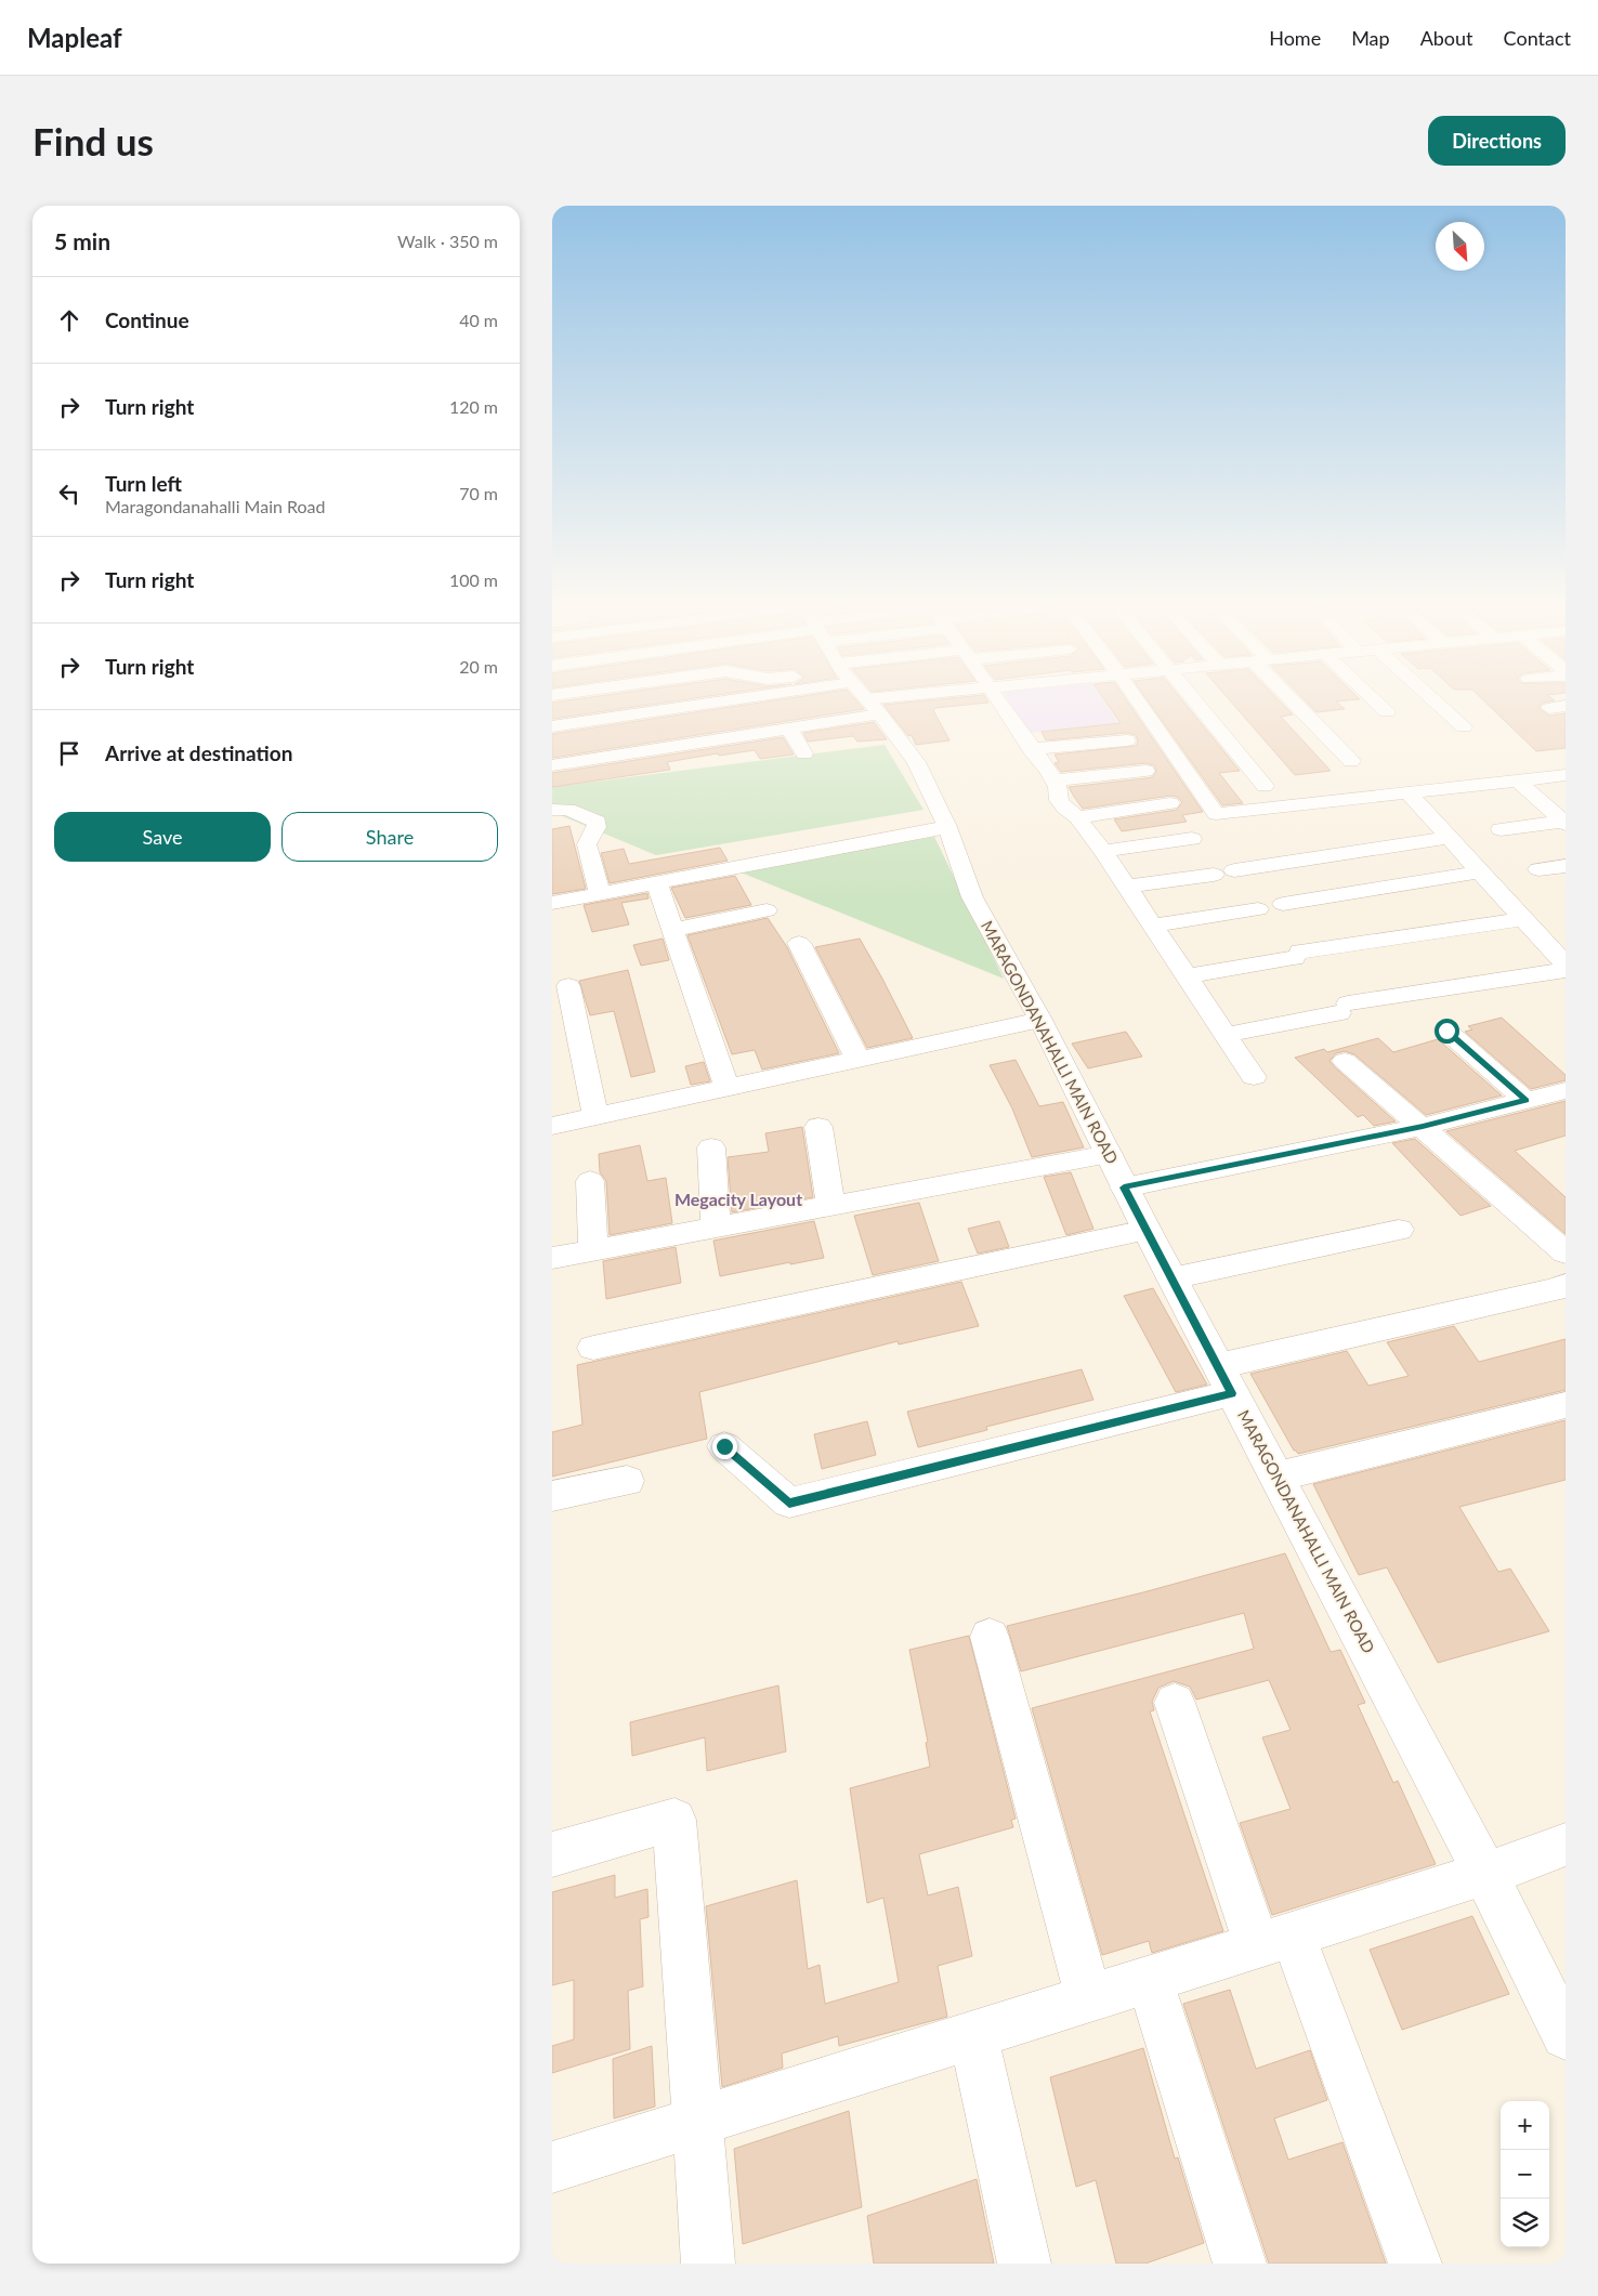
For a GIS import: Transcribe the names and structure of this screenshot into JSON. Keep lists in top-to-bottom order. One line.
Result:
{"streets":{"street":["MARAGONDANAHALLI MAIN ROAD"]},"districts":["Megacity Layout"],"north":"bottom right","page":{"header":"Mapleaf","nav":["Home","Map","About","Contact"],"buttons":["Directions",["Save","Share"]],"title":"Find us","heading":["5 min","Walk · 350 m"],"list":[["Continue","40 m"],["Turn right","120 m"],["Turn left","Maragondanahalli Main Road","70 m"],["Turn right","100 m"],["Turn right","20 m"],"Arrive at destination"],"map_buttons":["+","−"]}}
